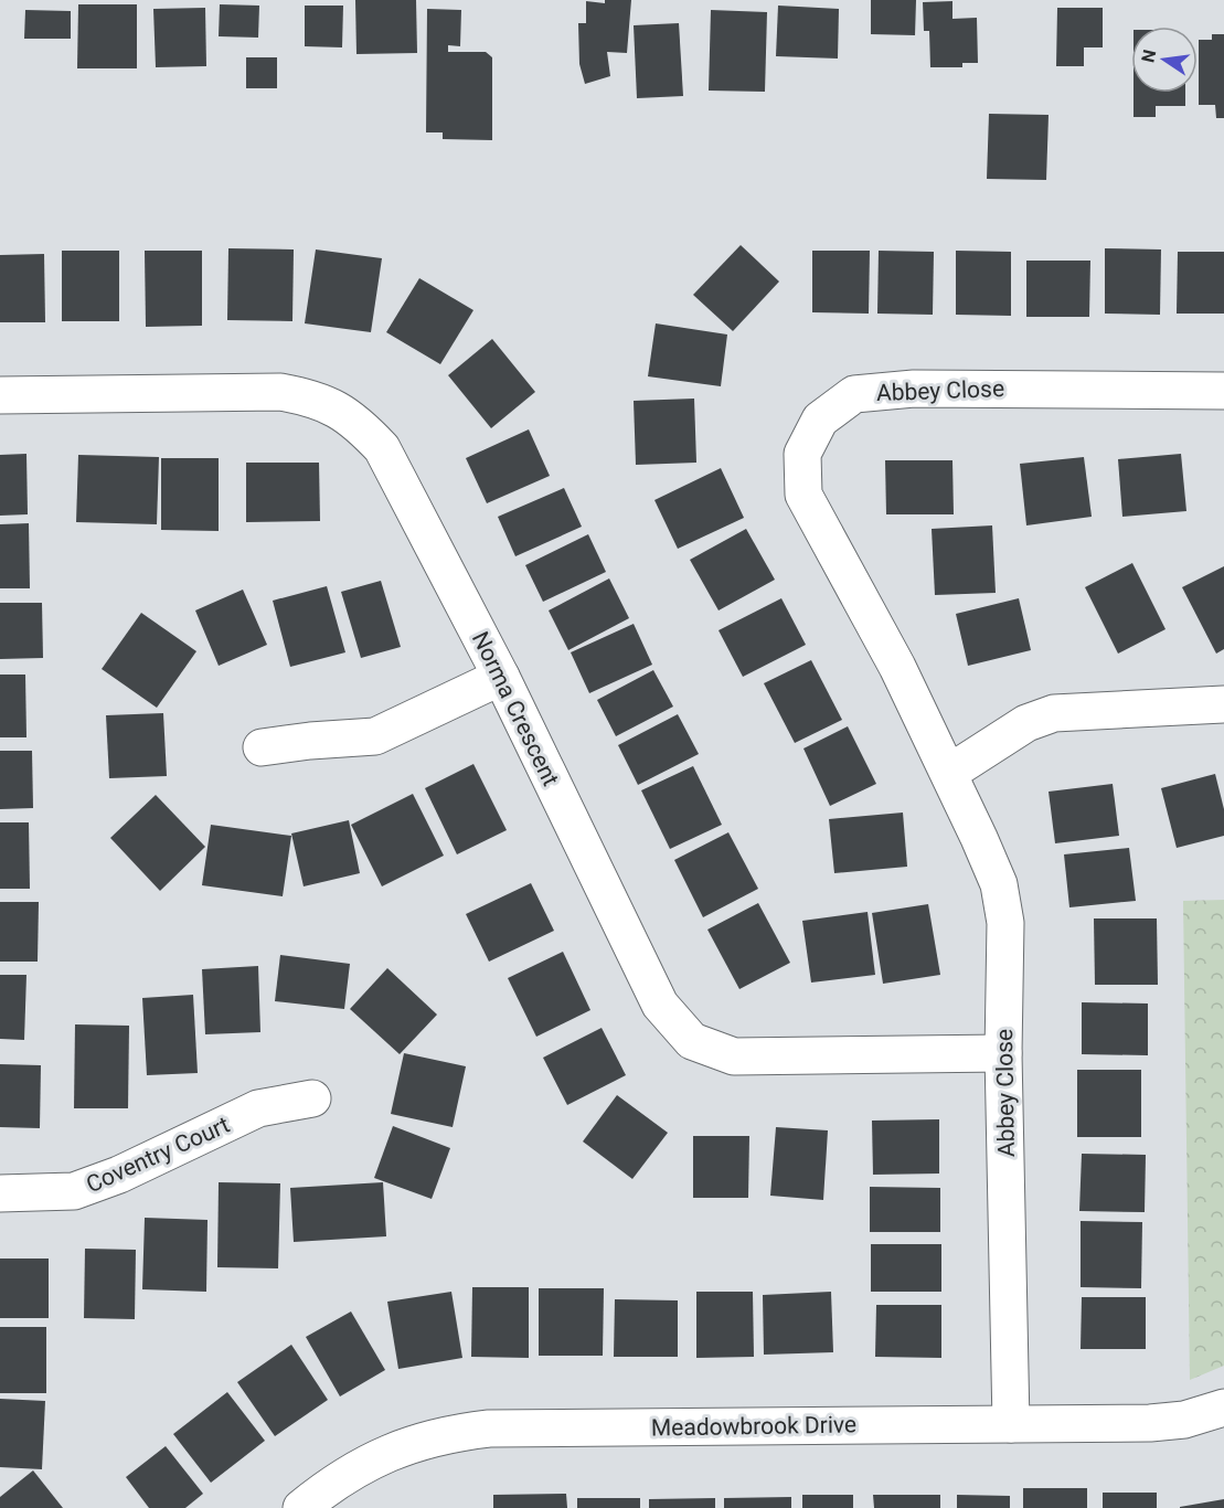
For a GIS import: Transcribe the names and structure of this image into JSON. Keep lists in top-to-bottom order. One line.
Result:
{"streets":{"street":["Abbey Close","Norma Crescent","Coventry Court","Meadowbrook Drive"]},"crossings":[["Abbey Close","Norma Crescent"],["Abbey Close","Meadowbrook Drive"]],"north":"left"}
